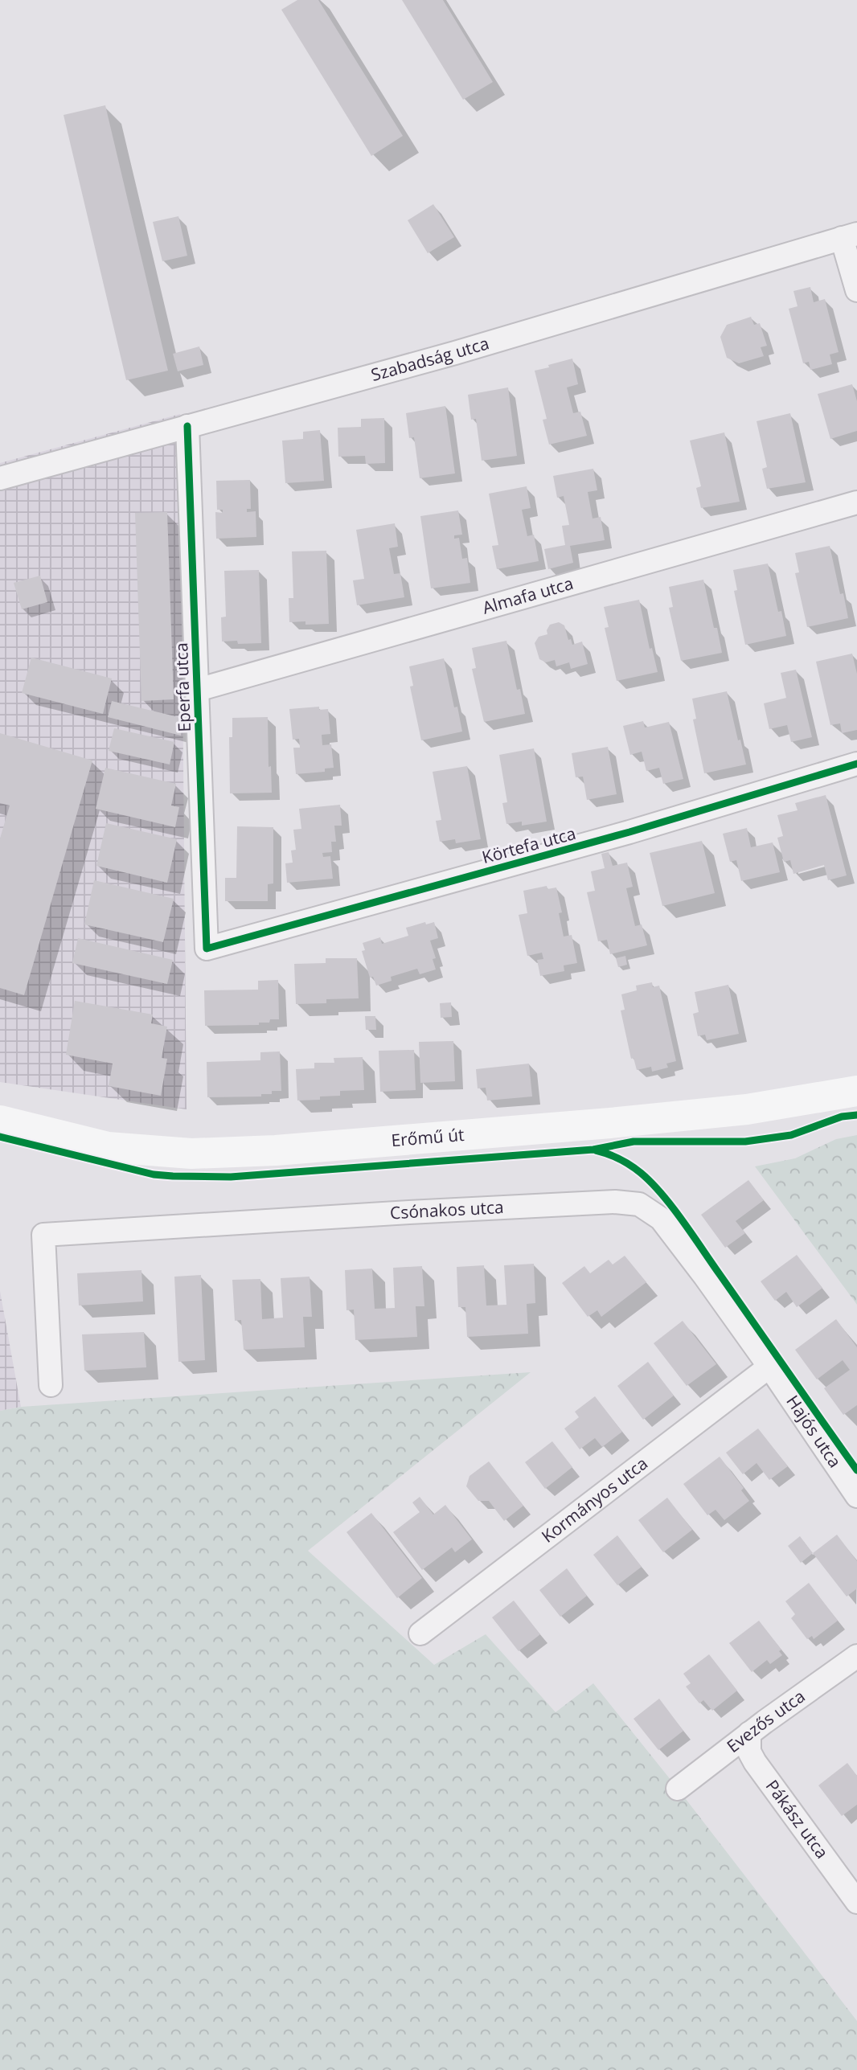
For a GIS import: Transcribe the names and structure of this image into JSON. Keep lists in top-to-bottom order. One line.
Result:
{"streets":{"street":["Szabadság utca","Almafa utca","Eperfa utca","Körtefa utca","Erőmű út","Csónakos utca","Hajós utca","Kormányos utca","Evezős utca","Pákász utca"]},"crossings":[["Szabadság utca","Eperfa utca"],["Almafa utca","Eperfa utca"],["Eperfa utca","Körtefa utca"],["Csónakos utca","Hajós utca"],["Csónakos utca","Kormányos utca"],["Hajós utca","Kormányos utca"],["Evezős utca","Pákász utca"]]}
